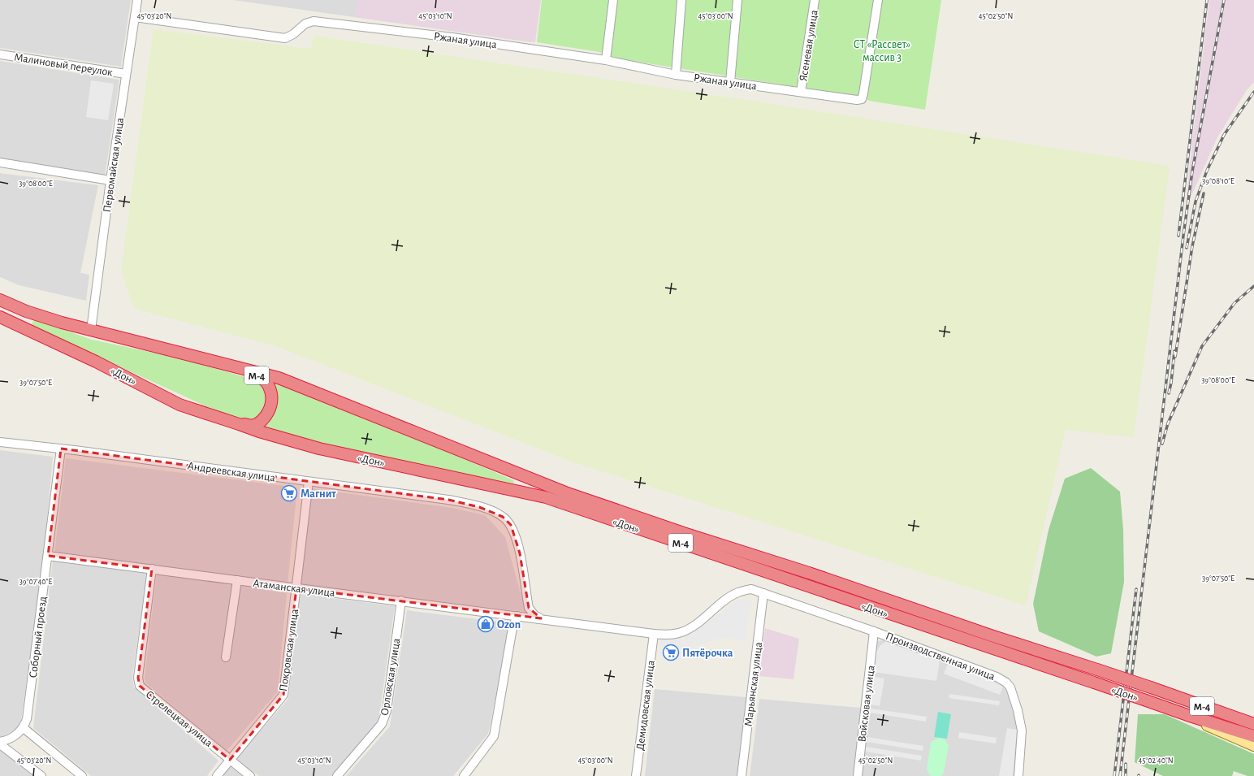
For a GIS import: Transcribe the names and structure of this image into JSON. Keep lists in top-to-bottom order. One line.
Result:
{"streets":{"highway":["«Дон»","М-4"],"street":["Ржаная улица","Ясеневая улица","Малиновый переулок","Первомайская улица","Андреевская улица","Атаманская улица","Соборный проезд","Покровская улица","Производственная улица","Орловская улица","Марьянская улица","Войсковая улица","Демидовская улица","Стрелецкая улица"]},"crossings":[["Ржаная улица","Ясеневая улица"],["Ржаная улица","Первомайская улица"],["Малиновый переулок","Первомайская улица"],["Первомайская улица","«Дон»"],["«Дон»","М-4"],["Андреевская улица","Атаманская улица"],["Андреевская улица","Соборный проезд"],["Андреевская улица","Покровская улица"],["Атаманская улица","Соборный проезд"],["Атаманская улица","Покровская улица"],["Атаманская улица","Производственная улица"],["Атаманская улица","Орловская улица"],["Атаманская улица","Марьянская улица"],["Атаманская улица","Войсковая улица"],["Атаманская улица","Демидовская улица"],["Атаманская улица","Стрелецкая улица"],["Покровская улица","Стрелецкая улица"],["Производственная улица","Войсковая улица"]],"parks":["СТ «Рассвет» массив 3"],"places":{"supermarket":["Магнит","Пятёрочка"],"shop":["Ozon"]},"coordinates":["45°03'20\"N","45°03'10\"N","45°03'00\"N","45°02'50\"N","39°08'10\"E","39°08'00\"E","39°07'50\"E","39°07'40\"E","45°02'40\"N"]}
